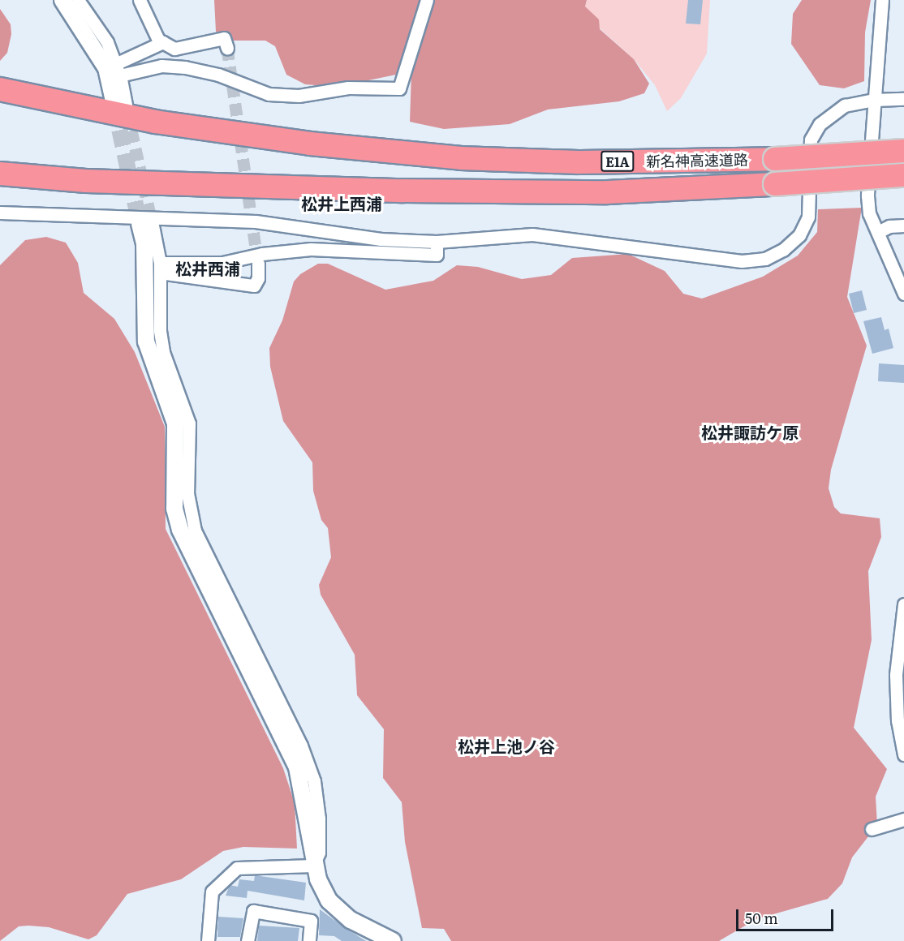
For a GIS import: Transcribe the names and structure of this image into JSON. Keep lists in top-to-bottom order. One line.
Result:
{"streets":{"highway":["新名神高速道路","E1A"]},"districts":["松井上西浦","松井西浦","松井諏訪ケ原","松井上池ノ谷"],"scale_bar":"50 m"}
